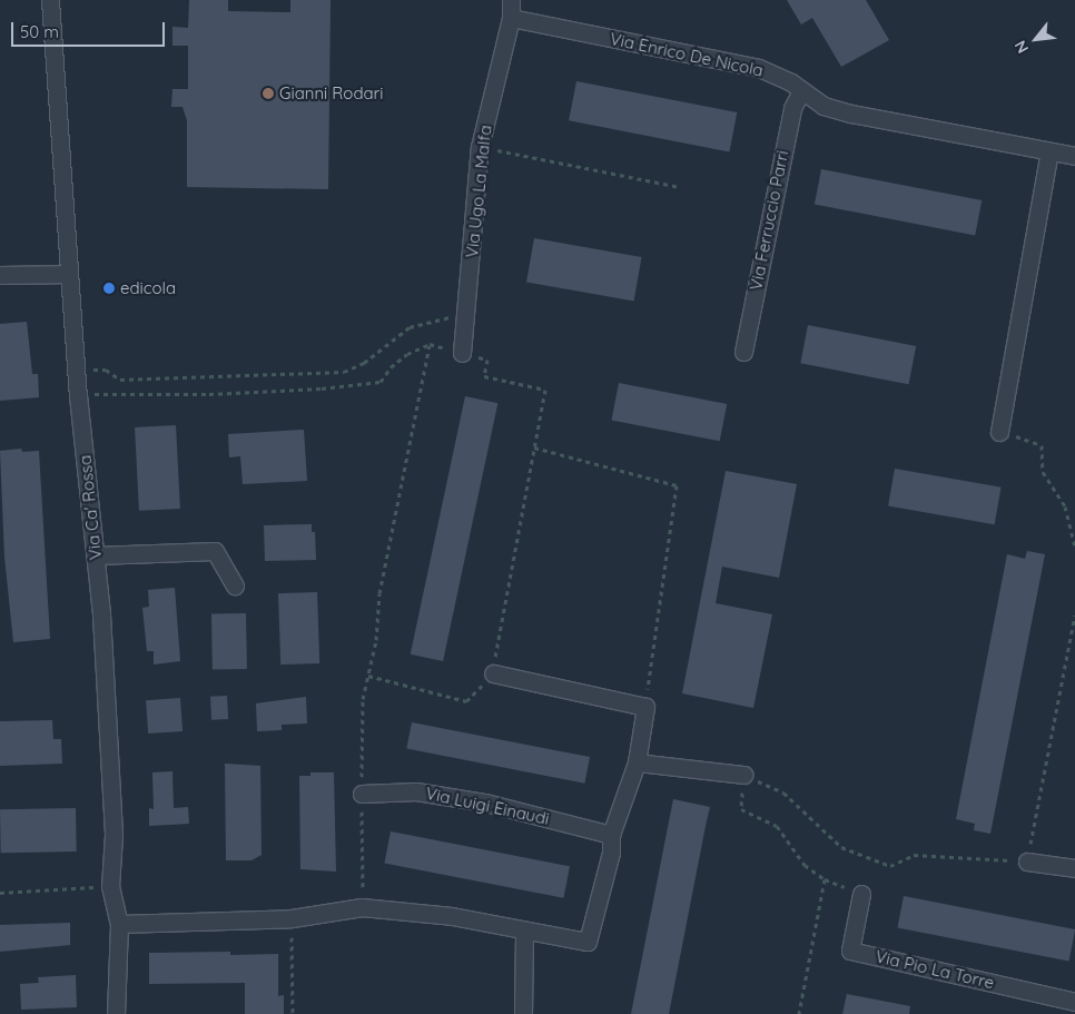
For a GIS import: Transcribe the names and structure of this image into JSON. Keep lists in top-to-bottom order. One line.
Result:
{"streets":{"street":["Via Enrico De Nicola","Via Ugo La Malfa","Via Ferruccio Parri","Via Ca' Rossa","Via Luigi Einaudi","Via Pio La Torre"]},"crossings":[["Via Enrico De Nicola","Via Ugo La Malfa"],["Via Enrico De Nicola","Via Ferruccio Parri"]],"places":["Gianni Rodari","edicola"],"scale_bar":"50 m","north":"bottom left"}
